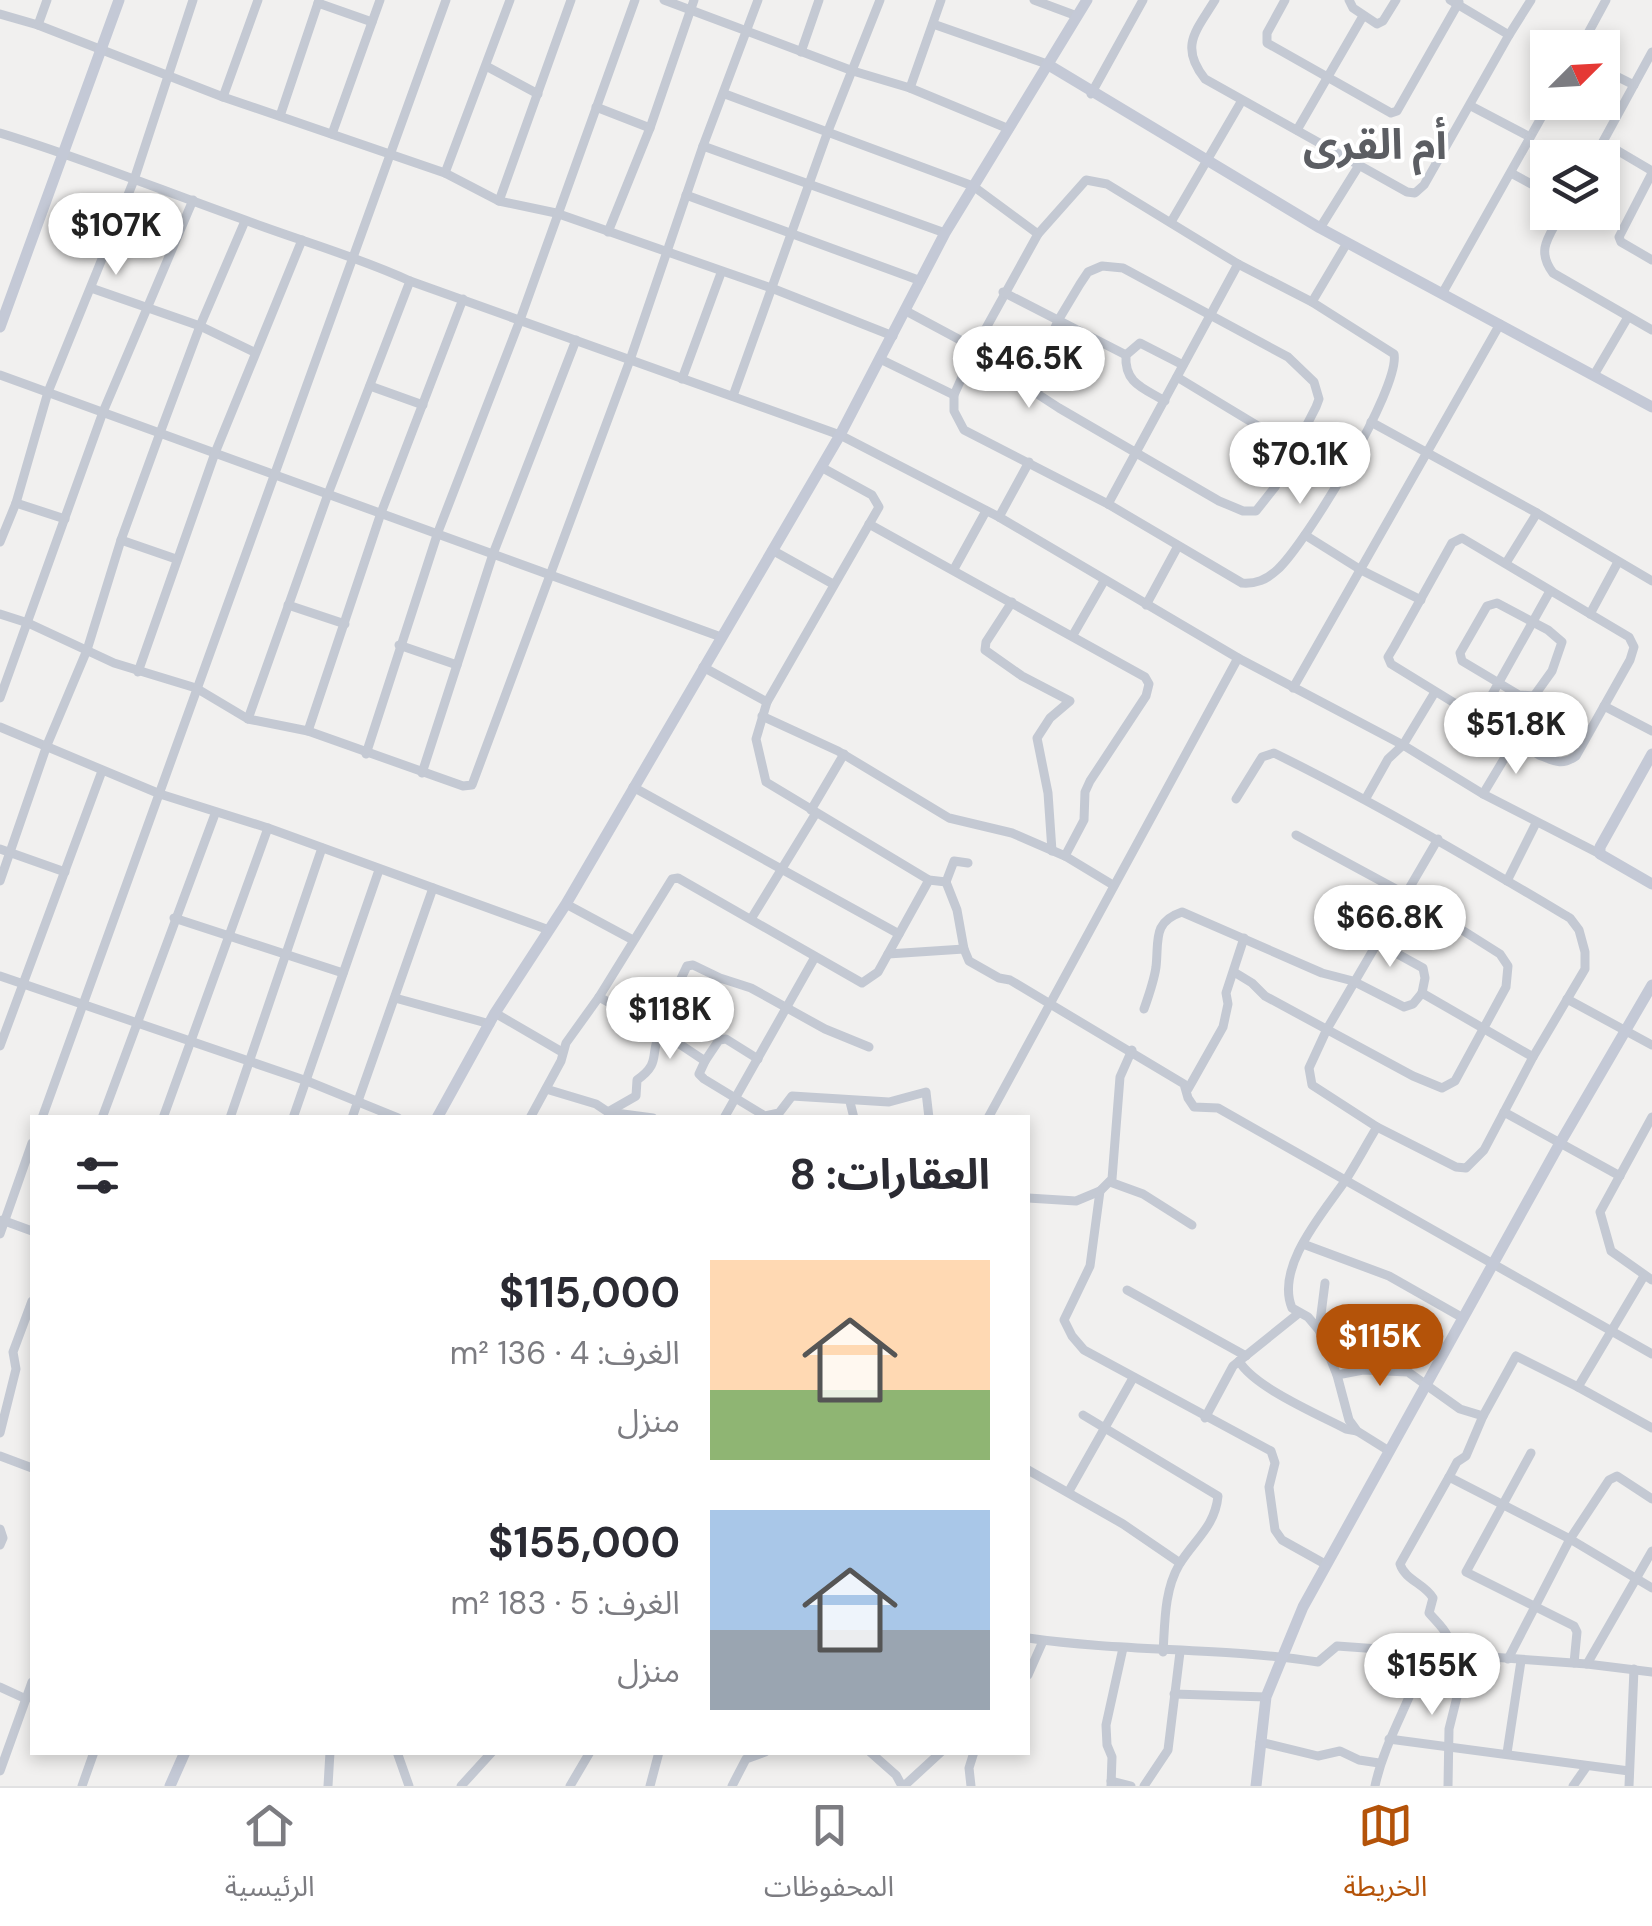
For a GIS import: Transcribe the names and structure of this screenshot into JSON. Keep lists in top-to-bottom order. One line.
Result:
{"districts":["أم القرى"],"north":"top right","page":{"price":["$107K","$46.5K","$70.1K","$51.8K","$66.8K","$118K","$115K","$155K"],"heading":"العقارات: 8","list":[{"name":"$115,000","note":"الغرف: 4 · 136 m² · منزل"},{"name":"$155,000","note":"الغرف: 5 · 183 m² · منزل"}],"tabs":["الخريطة","المحفوظات","الرئيسية"]}}
